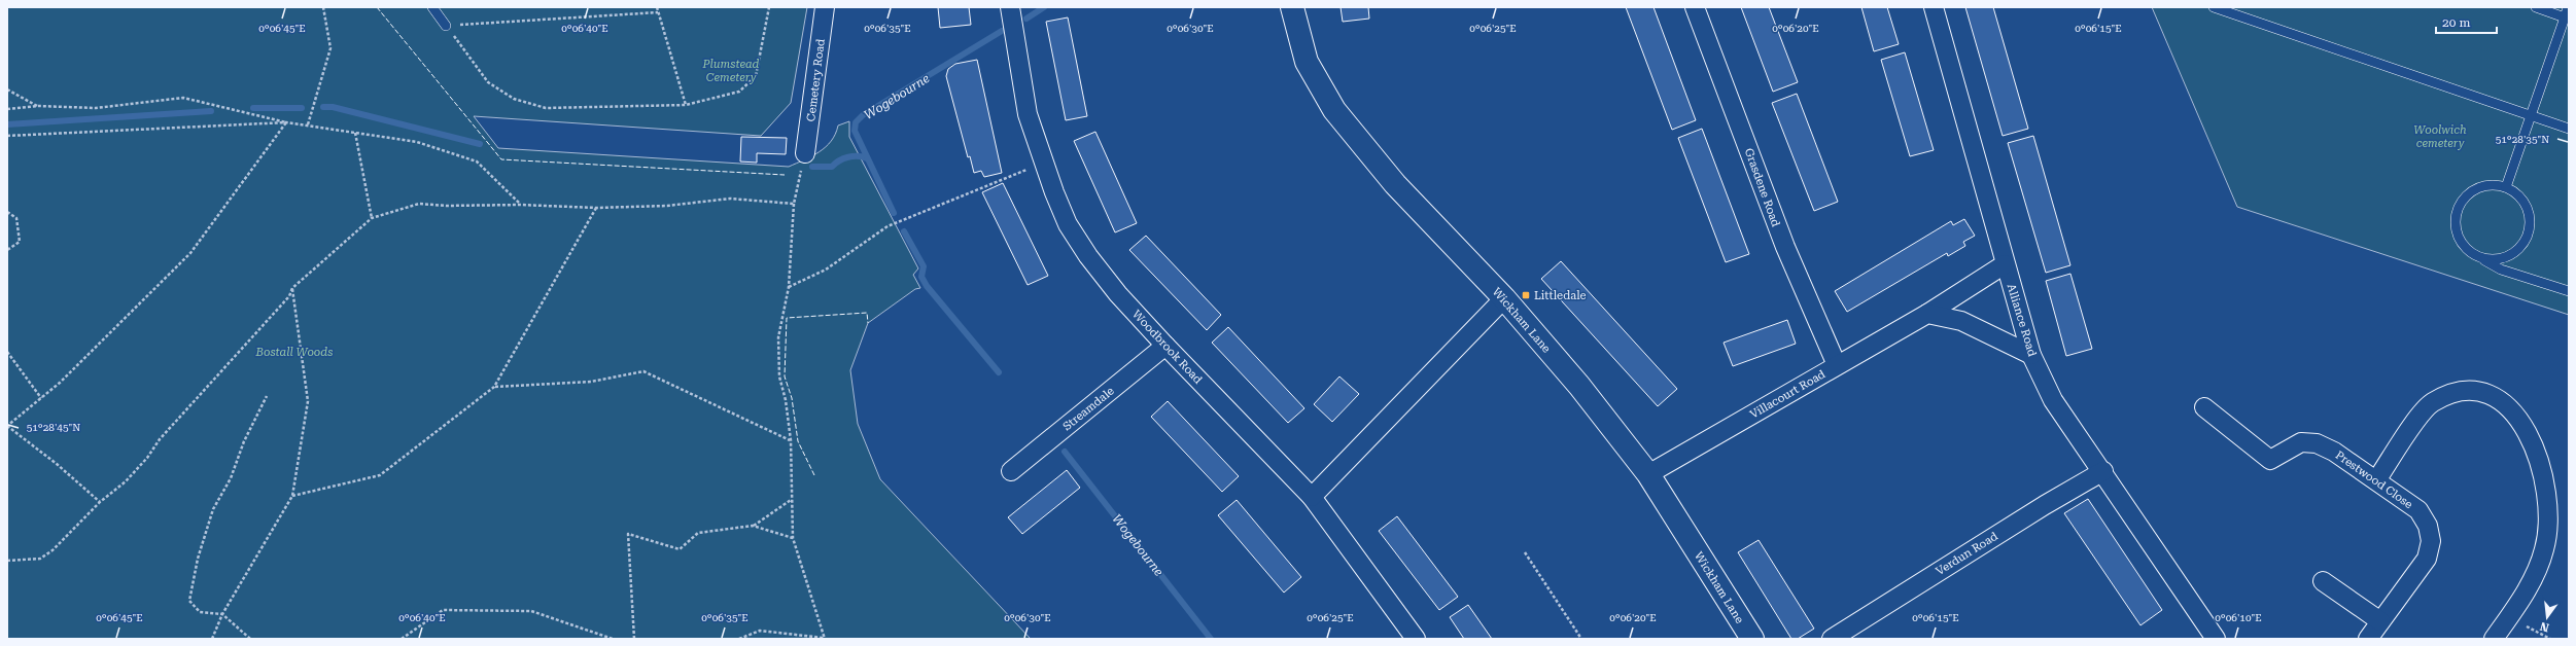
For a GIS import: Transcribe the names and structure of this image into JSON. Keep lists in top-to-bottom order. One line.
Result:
{"streets":{"main road":["Wickham Lane"],"street":["Cemetery Road","Grasdene Road","Alliance Road","Woodbrook Road","Villacourt Road","Streamdale","Prestwood Close","Verdun Road"]},"crossings":[["Grasdene Road","Villacourt Road"],["Wickham Lane","Villacourt Road"],["Alliance Road","Villacourt Road"],["Alliance Road","Verdun Road"],["Woodbrook Road","Streamdale"]],"water":["Wogebourne"],"parks":["Plumstead Cemetery","Woolwich cemetery","Bostall Woods"],"places":{"transit":["Littledale"]},"scale_bar":"20 m","north":"bottom","coordinates":["0°06'45\"E","0°06'40\"E","0°06'35\"E","0°06'30\"E","0°06'25\"E","0°06'20\"E","0°06'15\"E","51°28'35\"N","51°28'45\"N","0°06'10\"E"]}
